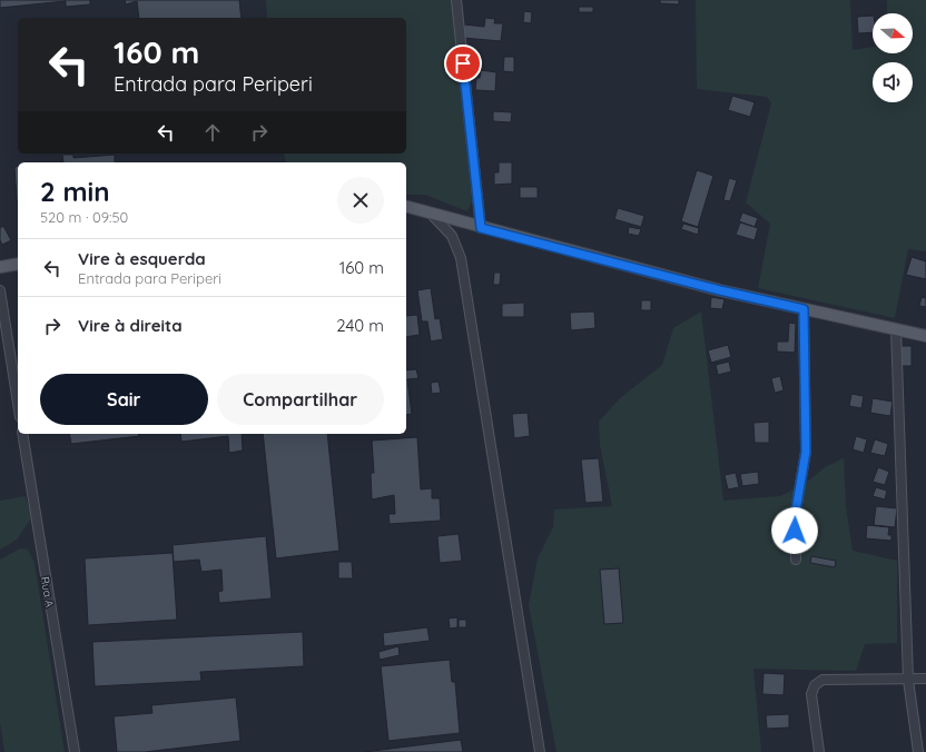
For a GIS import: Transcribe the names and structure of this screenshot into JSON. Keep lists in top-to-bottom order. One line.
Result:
{"streets":{"street":["Rua A"]},"north":"right","page":{"turn":["160 m","Entrada para Periperi"],"heading":["2 min","520 m · 09:50"],"list":[{"name":"Vire à esquerda","note":"Entrada para Periperi","value":"160 m"},{"name":"Vire à direita","value":"240 m"}],"buttons":["Sair","Compartilhar"]}}
